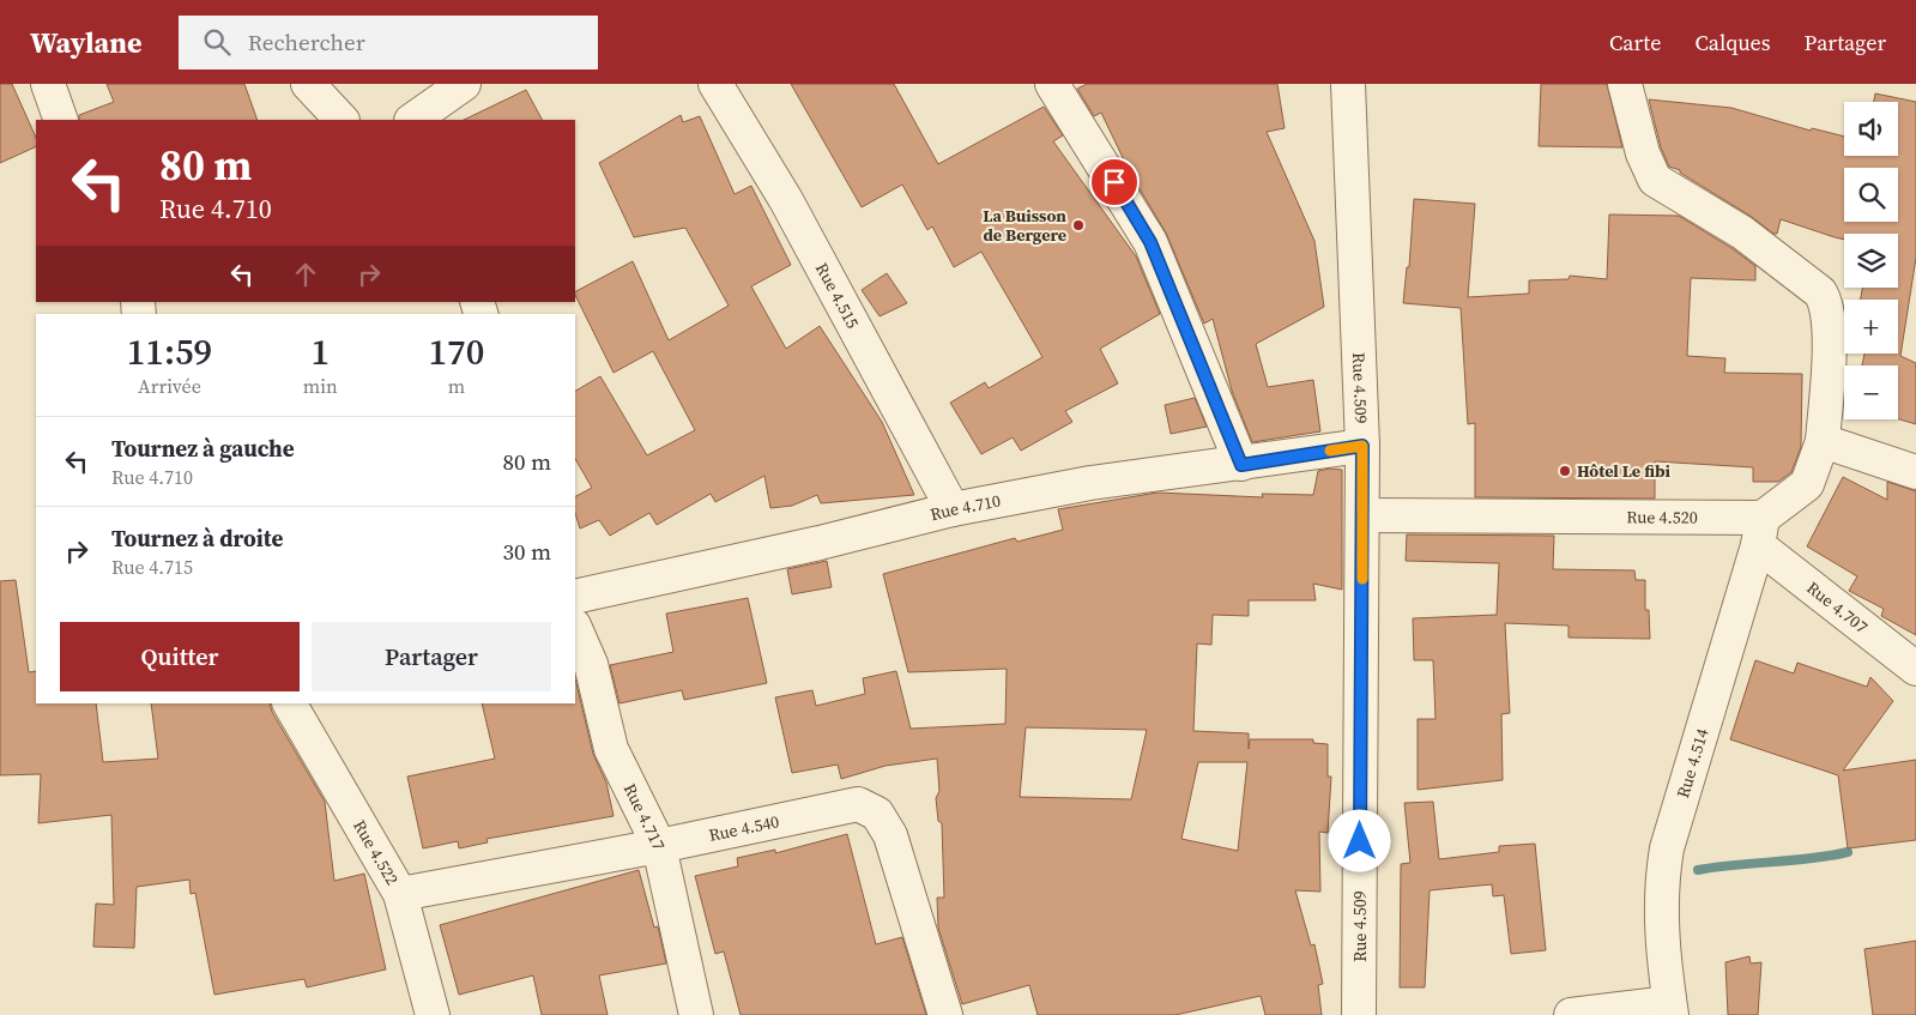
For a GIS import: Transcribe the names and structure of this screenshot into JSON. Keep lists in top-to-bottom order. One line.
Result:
{"streets":{"street":["Rue 4.515","Rue 4.509","Rue 4.710","Rue 4.520","Rue 4.707","Rue 4.514","Rue 4.717","Rue 4.540","Rue 4.522"]},"crossings":[["Rue 4.515","Rue 4.710"],["Rue 4.509","Rue 4.710"],["Rue 4.509","Rue 4.520"],["Rue 4.520","Rue 4.707"],["Rue 4.520","Rue 4.514"],["Rue 4.707","Rue 4.514"],["Rue 4.717","Rue 4.540"],["Rue 4.540","Rue 4.522"]],"places":["La Buisson de Bergere","Hôtel Le fibi"],"page":{"header":"Waylane","search":"Rechercher","nav":["Carte","Calques","Partager"],"map_buttons":["+","−"],"turn":["80 m","Rue 4.710"],"eta":["11:59","Arrivée","1","min","170","m"],"list":[{"name":"Tournez à gauche","note":"Rue 4.710","value":"80 m"},{"name":"Tournez à droite","note":"Rue 4.715","value":"30 m"}],"buttons":["Quitter","Partager"]}}
